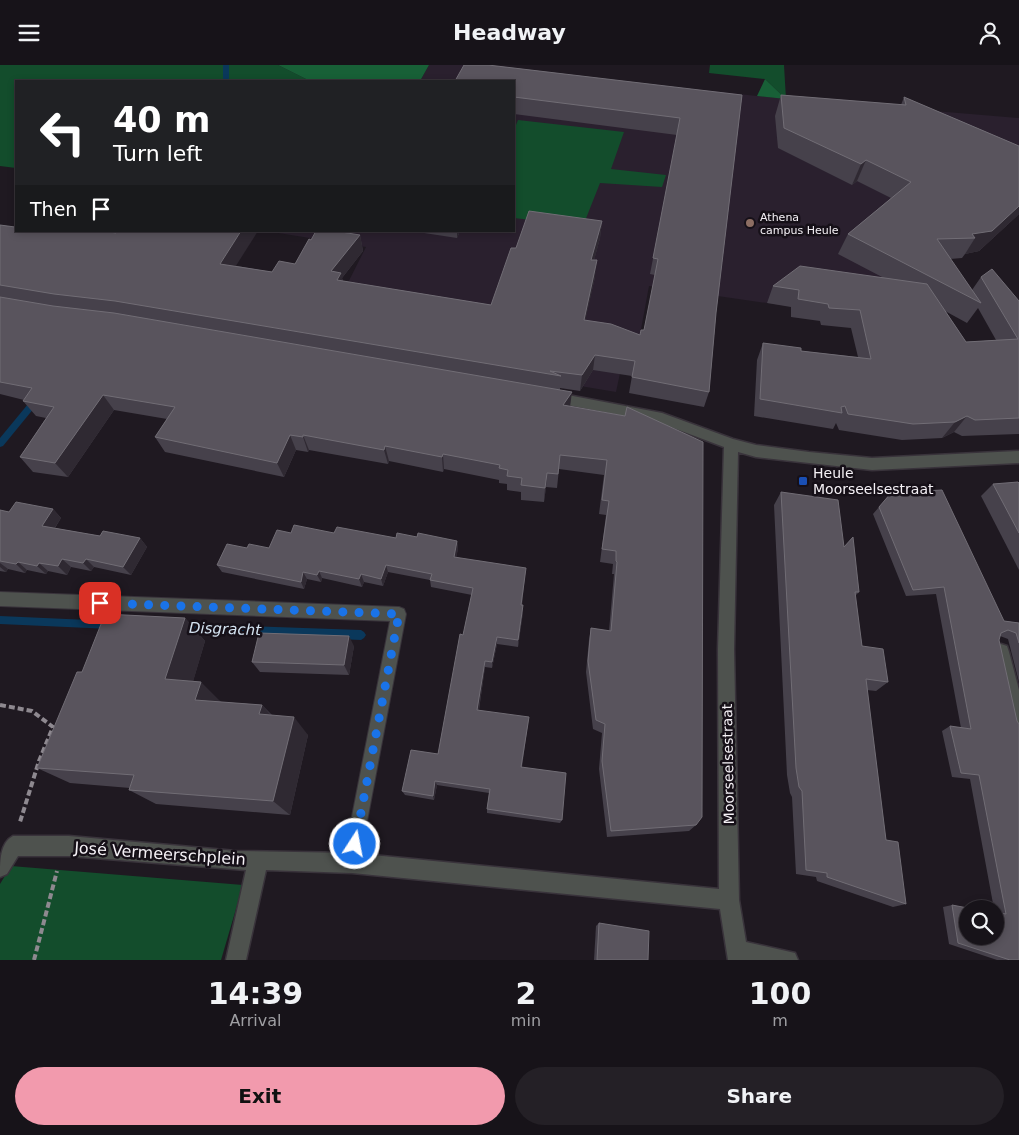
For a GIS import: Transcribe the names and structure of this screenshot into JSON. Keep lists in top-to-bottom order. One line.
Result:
{"streets":{"street":["Moorseelsestraat","José Vermeerschplein"]},"water":["Disgracht"],"places":{"other":["Athena campus Heule"],"transit":["Heule Moorseelsestraat"]},"page":{"header":"Headway","turn":["40 m","Turn left"],"then":"Then","eta":["14:39","Arrival","2","min","100","m"],"buttons":["Exit","Share"]}}
